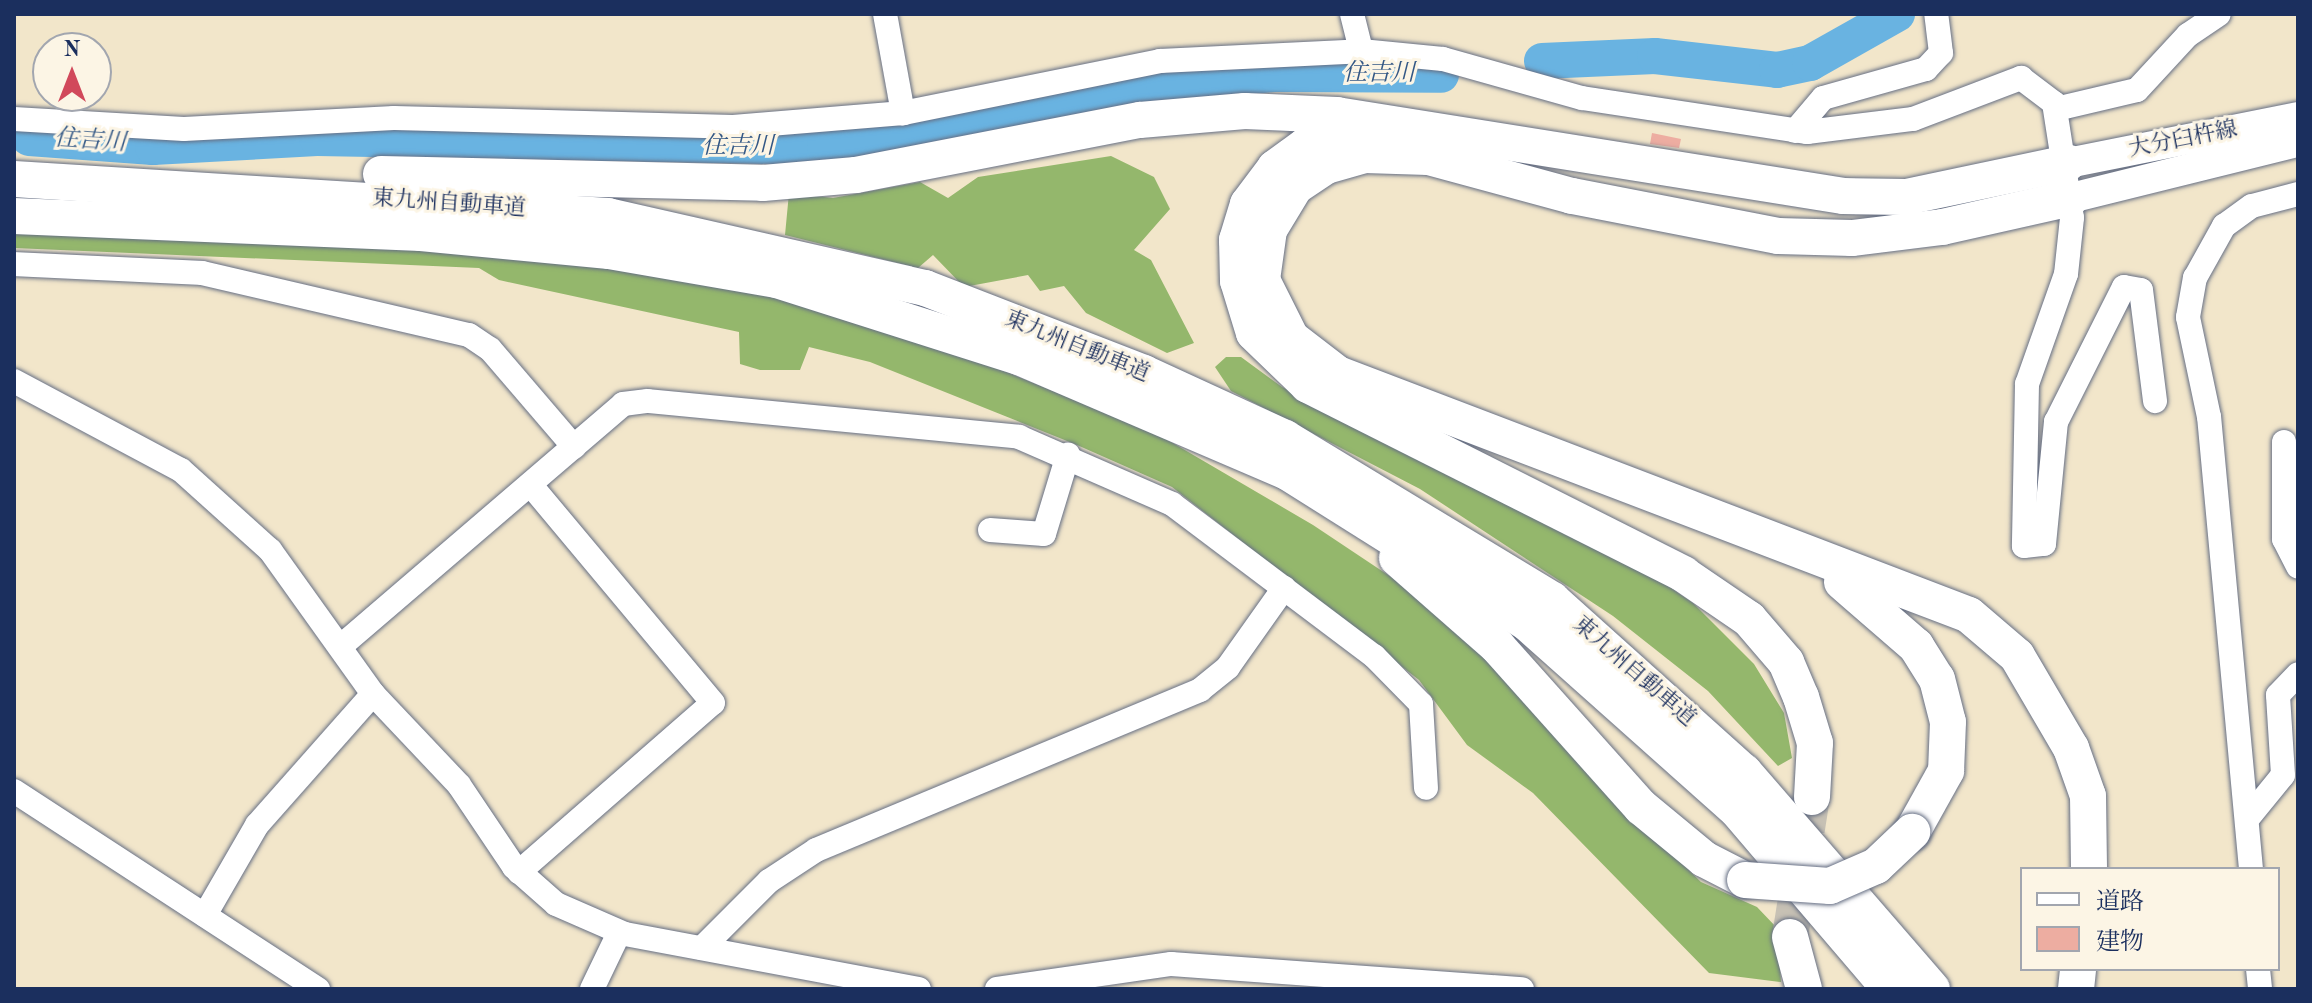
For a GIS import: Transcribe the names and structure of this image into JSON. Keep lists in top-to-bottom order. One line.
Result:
{"streets":{"highway":["東九州自動車道"],"main road":["大分臼杵線"]},"water":["住吉川"],"legend":["道路","建物"],"north":"top"}
